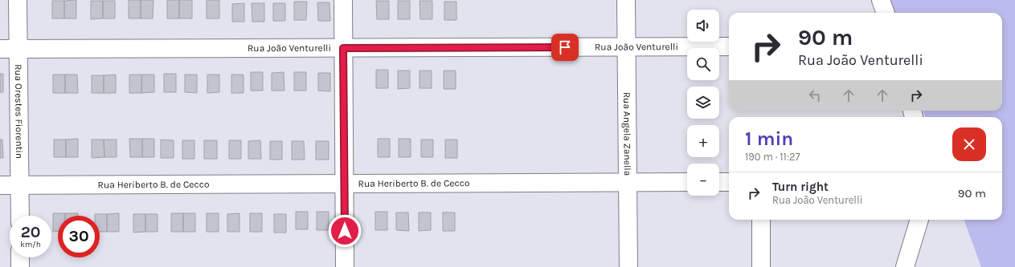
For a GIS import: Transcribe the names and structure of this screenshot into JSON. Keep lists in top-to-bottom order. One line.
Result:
{"streets":{"street":["Rua João Venturelli","Rua Orestes Fiorentin","Rua Angela Zanella","Rua Heriberto B. de Cecco"]},"crossings":[["Rua João Venturelli","Rua Orestes Fiorentin"],["Rua João Venturelli","Rua Angela Zanella"],["Rua Orestes Fiorentin","Rua Heriberto B. de Cecco"],["Rua Angela Zanella","Rua Heriberto B. de Cecco"]],"page":{"map_buttons":["+","−"],"turn":["90 m","Rua João Venturelli"],"heading":["1 min","190 m · 11:27"],"list":[{"name":"Turn right","note":"Rua João Venturelli","value":"90 m"}],"speed":"20 km/h","limit":"30"}}
